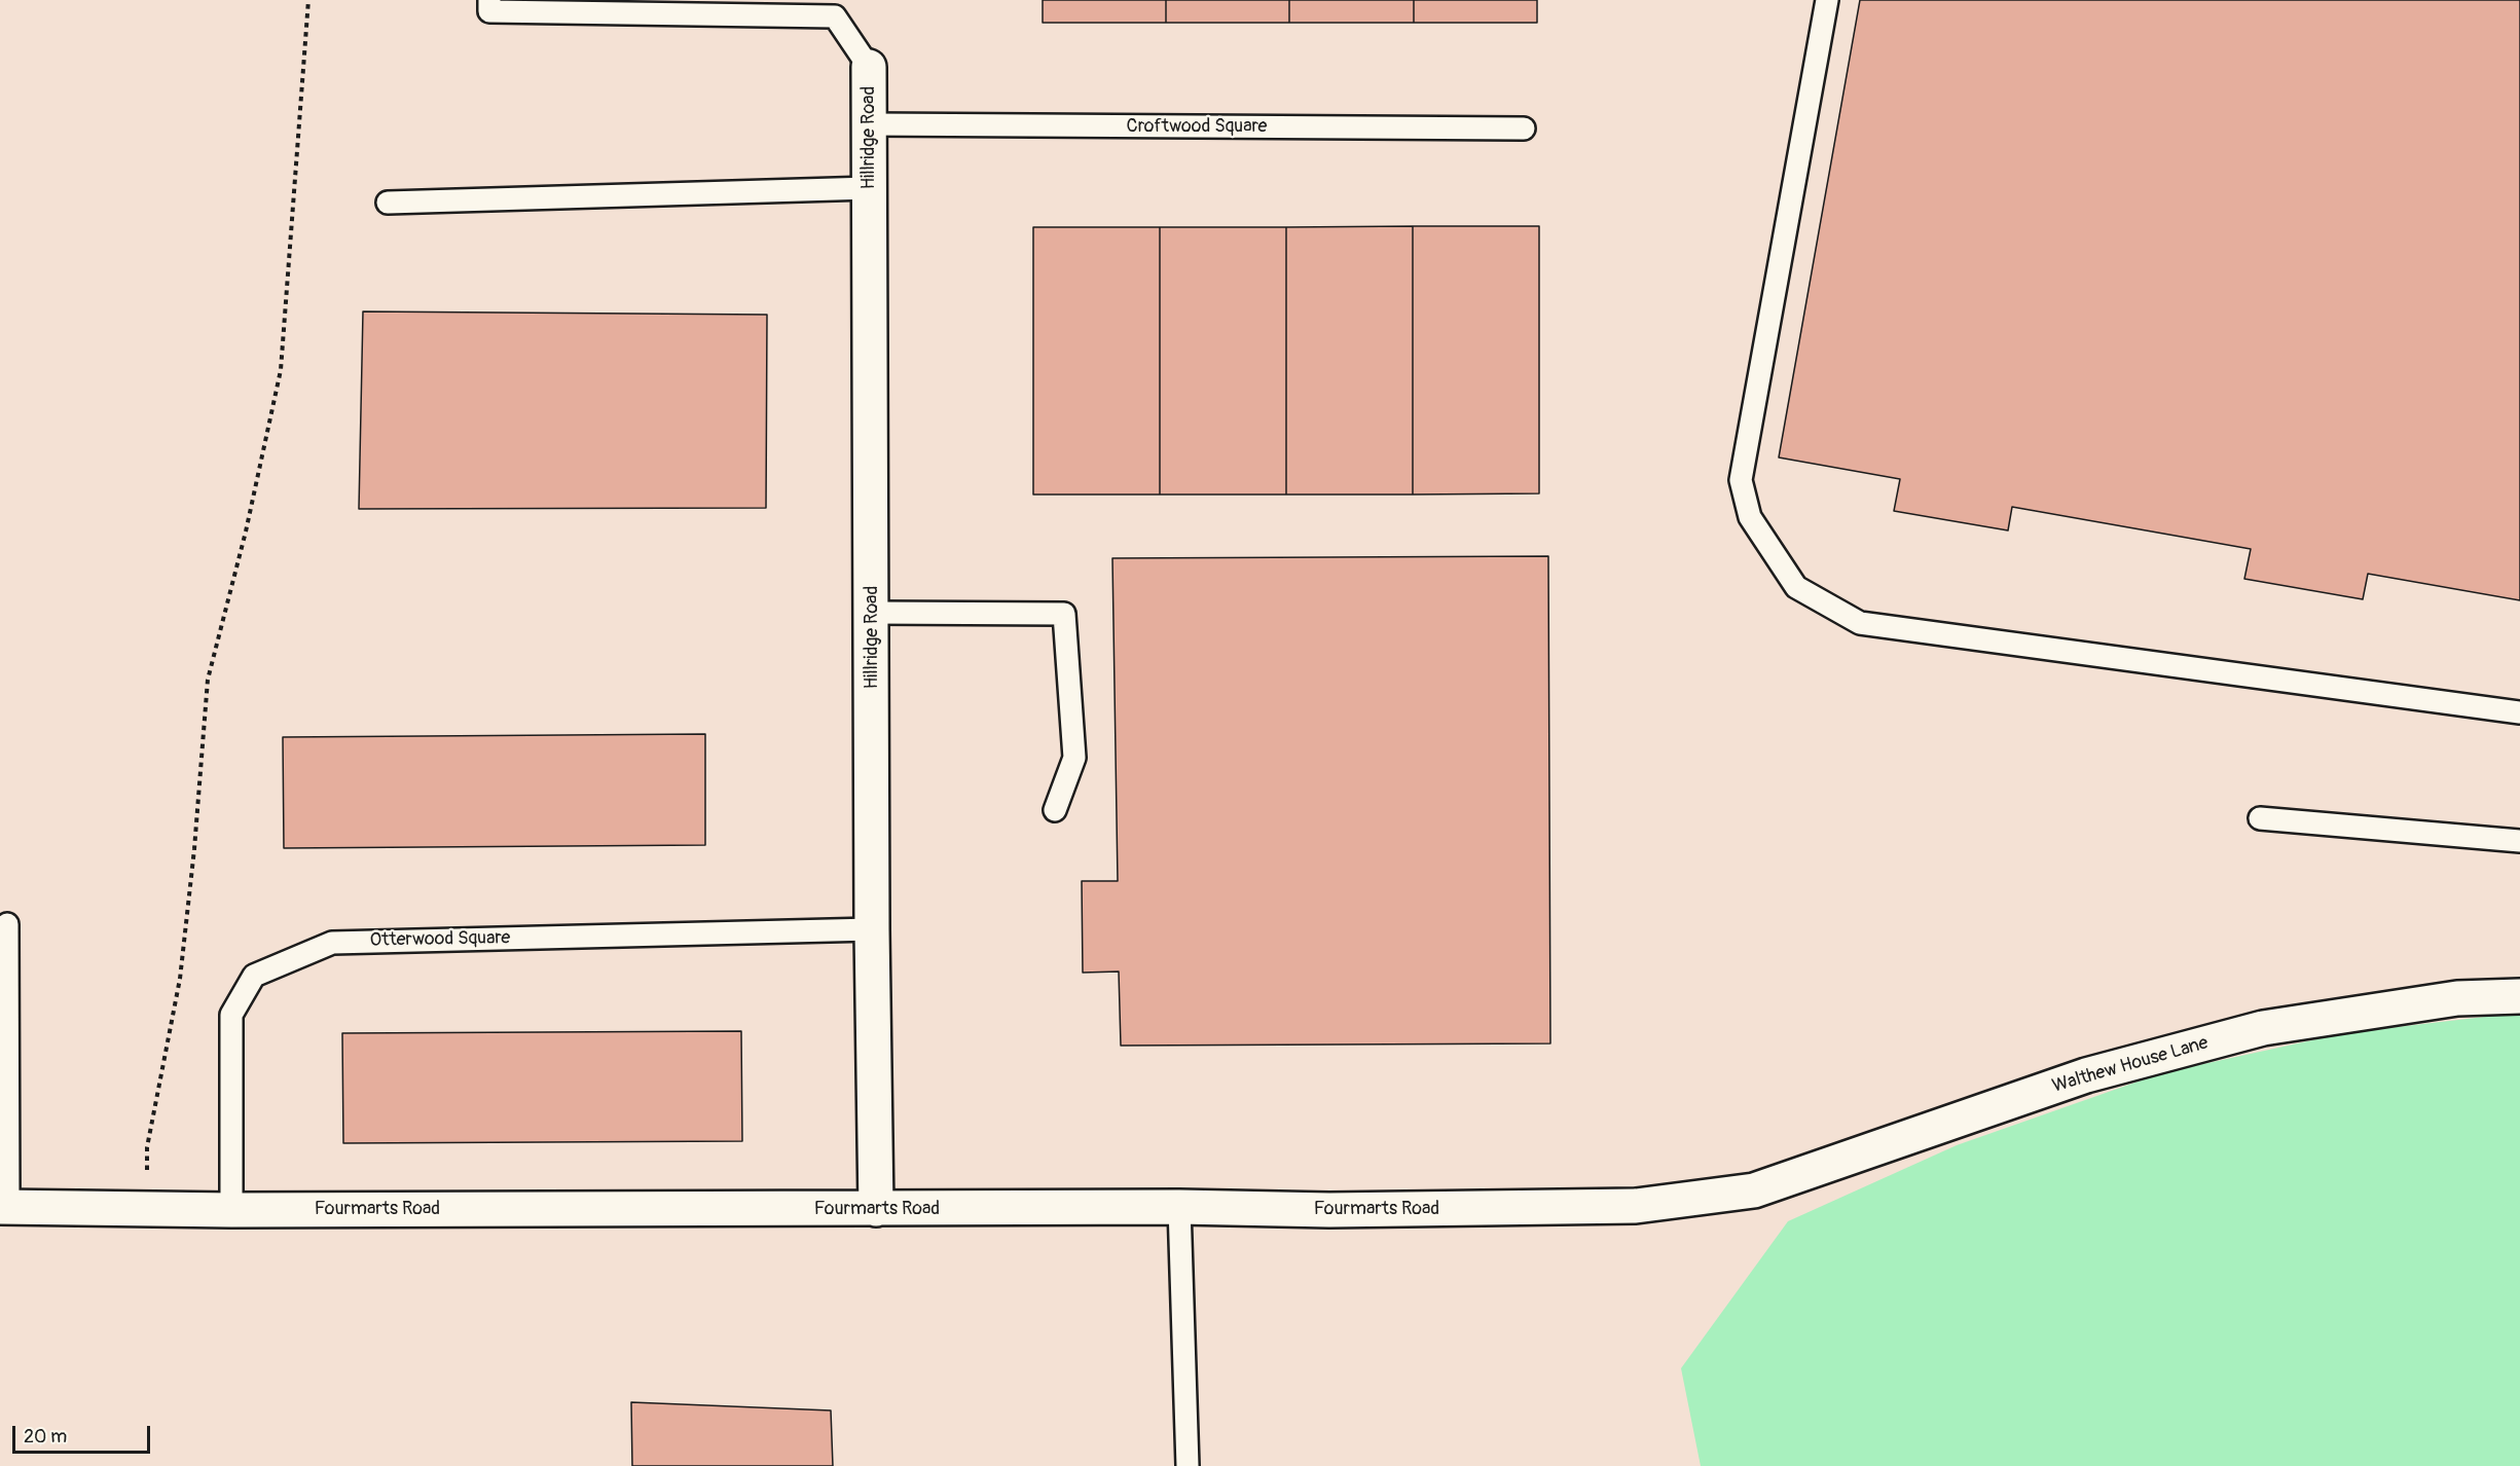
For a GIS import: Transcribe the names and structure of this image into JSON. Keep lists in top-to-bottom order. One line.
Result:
{"streets":{"street":["Hillridge Road","Walthew House Lane","Fourmarts Road"],"lane":["Croftwood Square","Otterwood Square"]},"crossings":[["Croftwood Square","Hillridge Road"],["Hillridge Road","Otterwood Square"],["Hillridge Road","Fourmarts Road"],["Otterwood Square","Fourmarts Road"],["Walthew House Lane","Fourmarts Road"]],"scale_bar":"20 m"}
